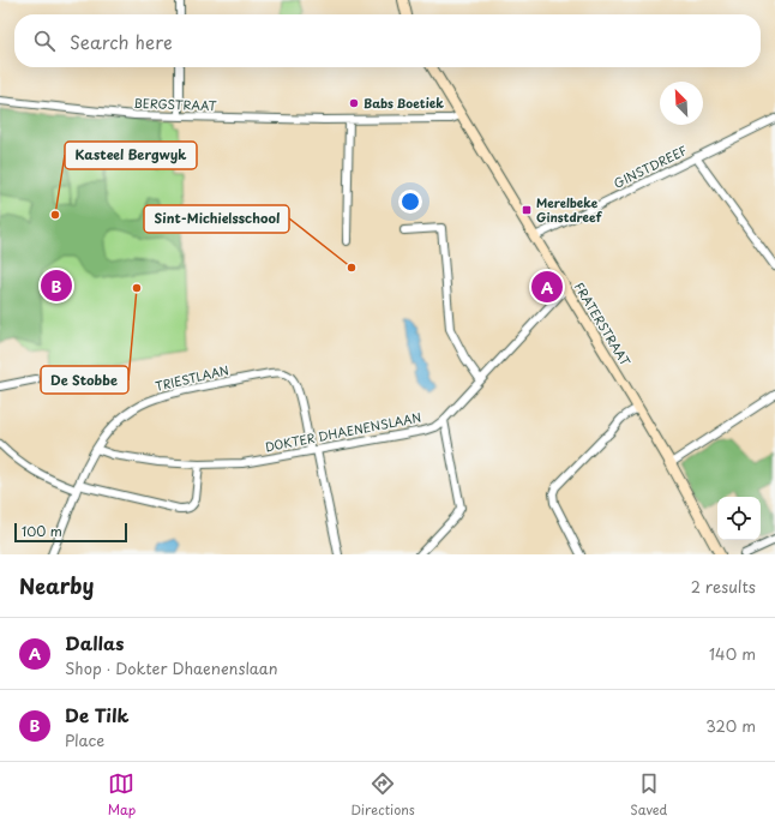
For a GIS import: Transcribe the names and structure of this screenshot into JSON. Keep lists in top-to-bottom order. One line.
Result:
{"streets":{"street":["BERGSTRAAT","GINSTDREEF","FRATERSTRAAT","TRIESTLAAN","DOKTER DHAENENSLAAN"]},"crossings":[["BERGSTRAAT","FRATERSTRAAT"],["GINSTDREEF","FRATERSTRAAT"],["FRATERSTRAAT","DOKTER DHAENENSLAAN"],["TRIESTLAAN","DOKTER DHAENENSLAAN"]],"places":{"other":["Babs Boetiek","Kasteel Bergwyk","Sint-Michielsschool","De Stobbe"],"transit":["Merelbeke Ginstdreef"]},"scale_bar":"100 m","north":"top left","page":{"search":"Search here","pins":["B","A"],"scale":"100 m","heading":["Nearby","2 results"],"list":[{"mark":"A","name":"Dallas","note":"Shop · Dokter Dhaenenslaan","value":"140 m"},{"mark":"B","name":"De Tilk","note":"Place","value":"320 m"}],"nav":["Map","Directions","Saved"]}}
